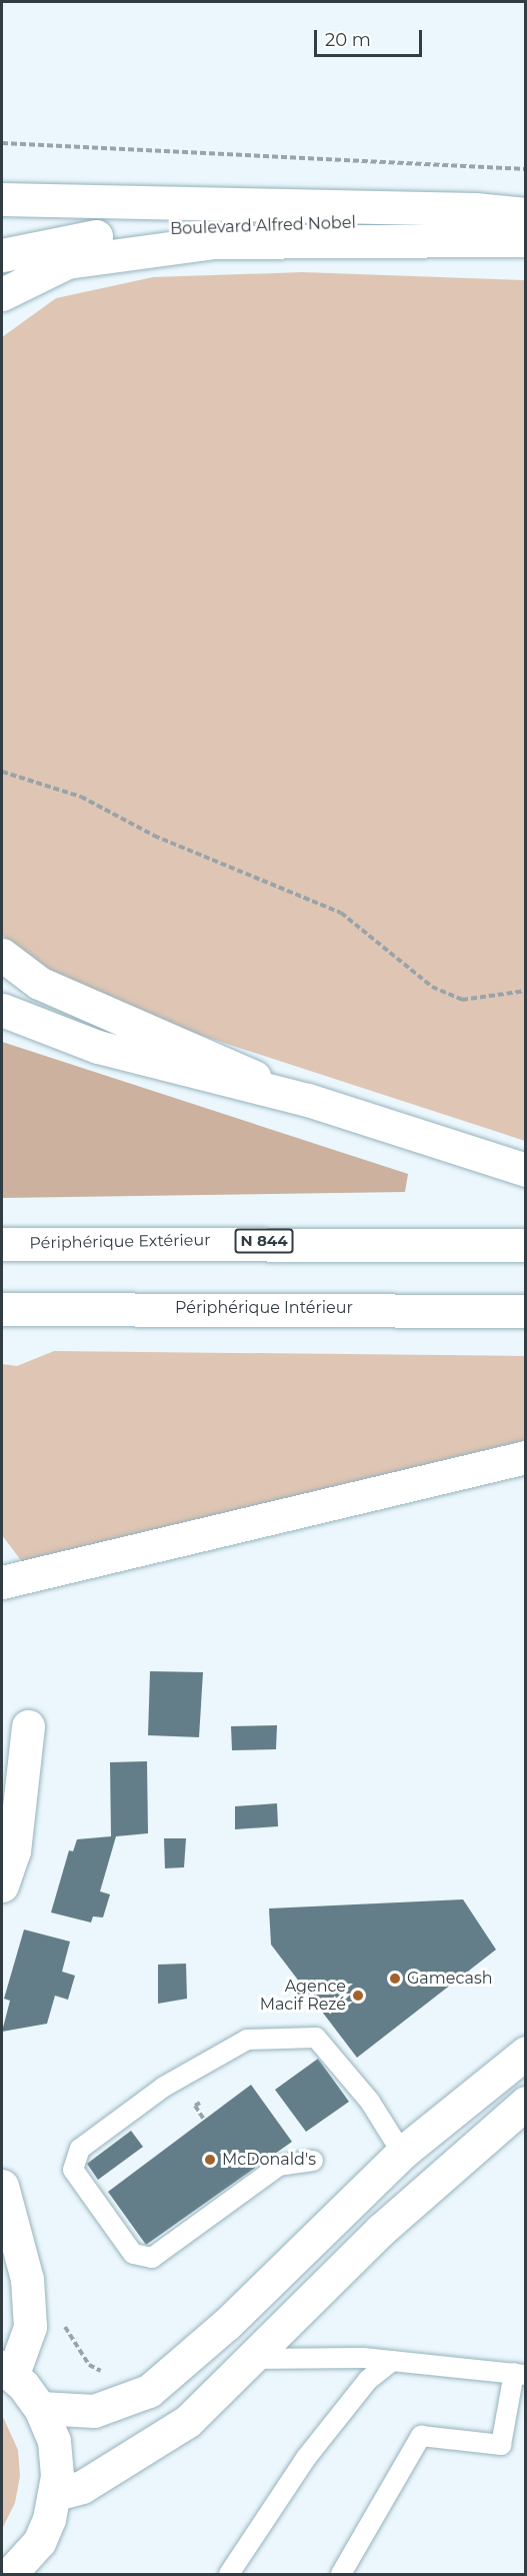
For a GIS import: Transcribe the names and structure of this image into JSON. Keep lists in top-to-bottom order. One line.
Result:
{"streets":{"main road":["Boulevard Alfred Nobel","N 844","Périphérique Extérieur","Périphérique Intérieur"]},"places":["Gamecash","Agence Macif Rezé","McDonald's"],"scale_bar":"20 m"}
